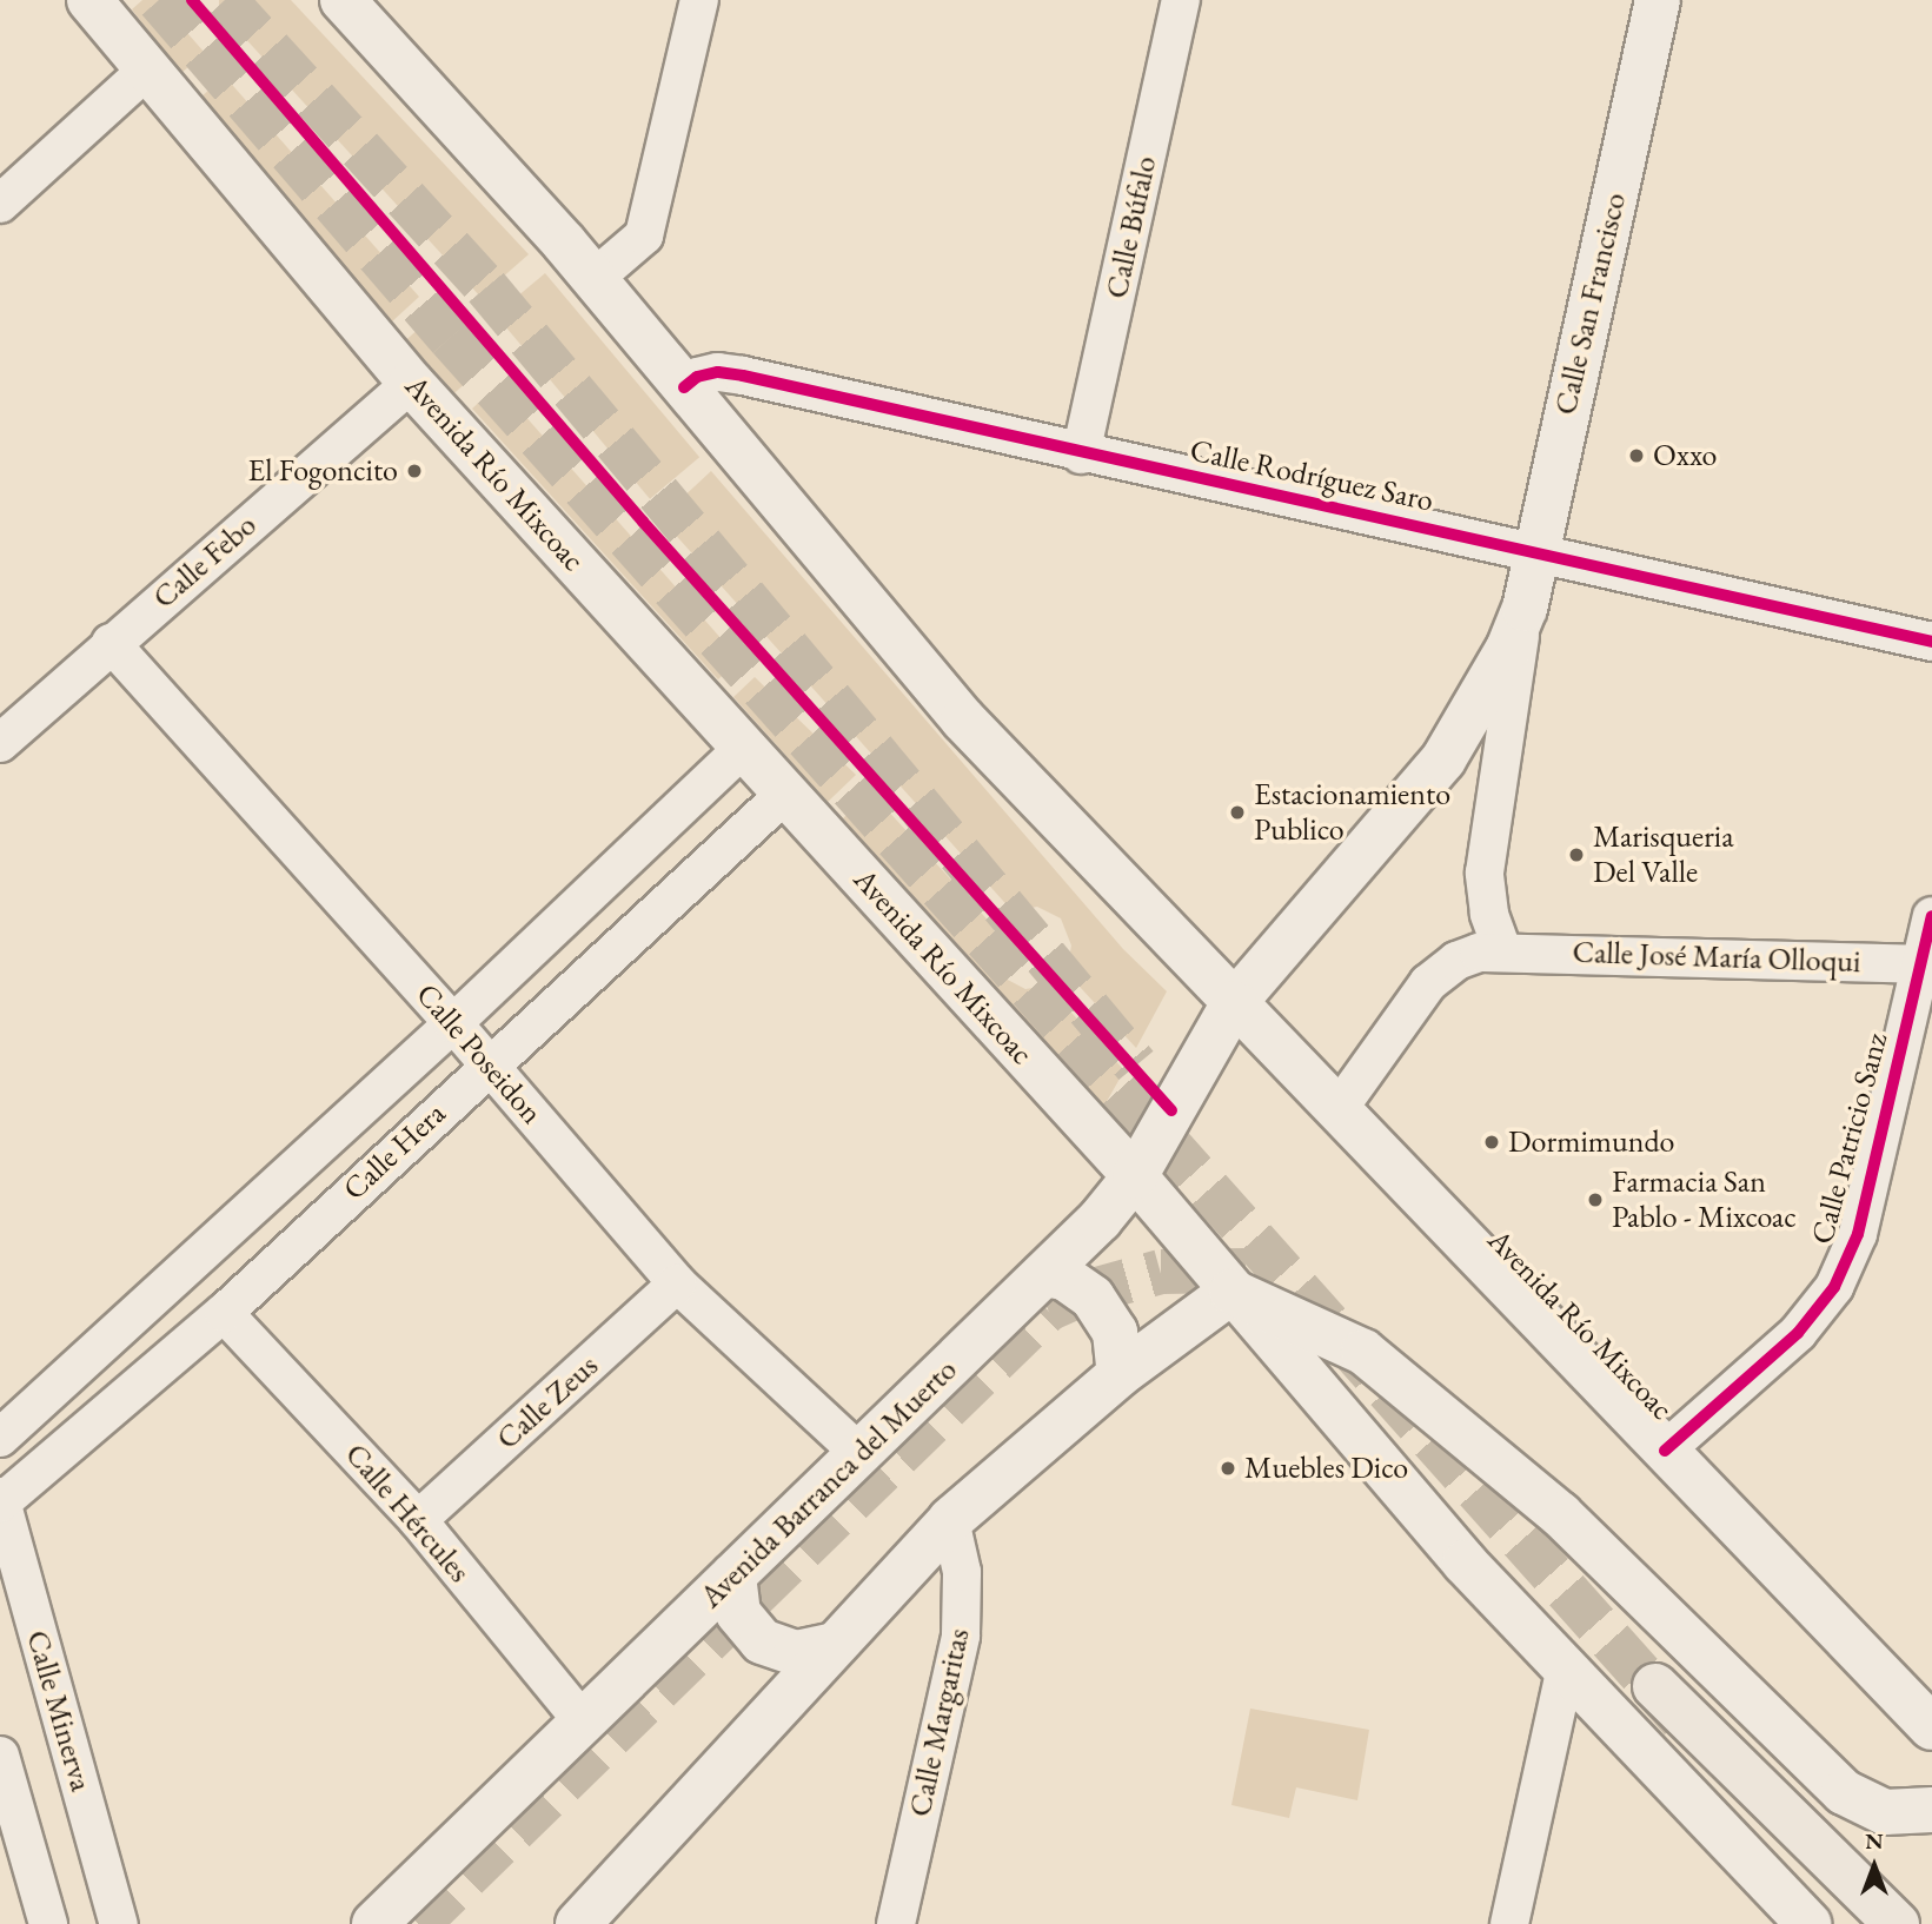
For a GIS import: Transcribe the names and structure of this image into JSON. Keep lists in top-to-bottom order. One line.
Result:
{"streets":{"main road":["Calle San Francisco","Avenida Río Mixcoac","Avenida Barranca del Muerto"],"street":["Calle Búfalo","Calle Rodríguez Saro","Calle Febo","Calle José María Olloqui","Calle Poseidon","Calle Patricio Sanz","Calle Hera","Calle Zeus","Calle Hércules","Calle Minerva","Calle Margaritas"]},"crossings":[["Calle Búfalo","Calle Rodríguez Saro"],["Calle San Francisco","Avenida Río Mixcoac"],["Calle San Francisco","Calle Rodríguez Saro"],["Calle San Francisco","Calle José María Olloqui"],["Calle San Francisco","Avenida Barranca del Muerto"],["Avenida Río Mixcoac","Calle Rodríguez Saro"],["Avenida Río Mixcoac","Calle Febo"],["Avenida Río Mixcoac","Calle Patricio Sanz"],["Avenida Río Mixcoac","Calle Hera"],["Avenida Río Mixcoac","Avenida Barranca del Muerto"],["Calle Febo","Calle Poseidon"],["Calle José María Olloqui","Calle Patricio Sanz"],["Calle Poseidon","Calle Hera"],["Calle Poseidon","Calle Zeus"],["Calle Poseidon","Avenida Barranca del Muerto"],["Calle Hera","Calle Hércules"],["Calle Hera","Calle Minerva"],["Calle Zeus","Calle Hércules"],["Avenida Barranca del Muerto","Calle Hércules"]],"places":["Oxxo","El Fogoncito","Estacionamiento Publico","Marisqueria Del Valle","Dormimundo","Farmacia San Pablo - Mixcoac","Muebles Dico"],"north":"top"}
